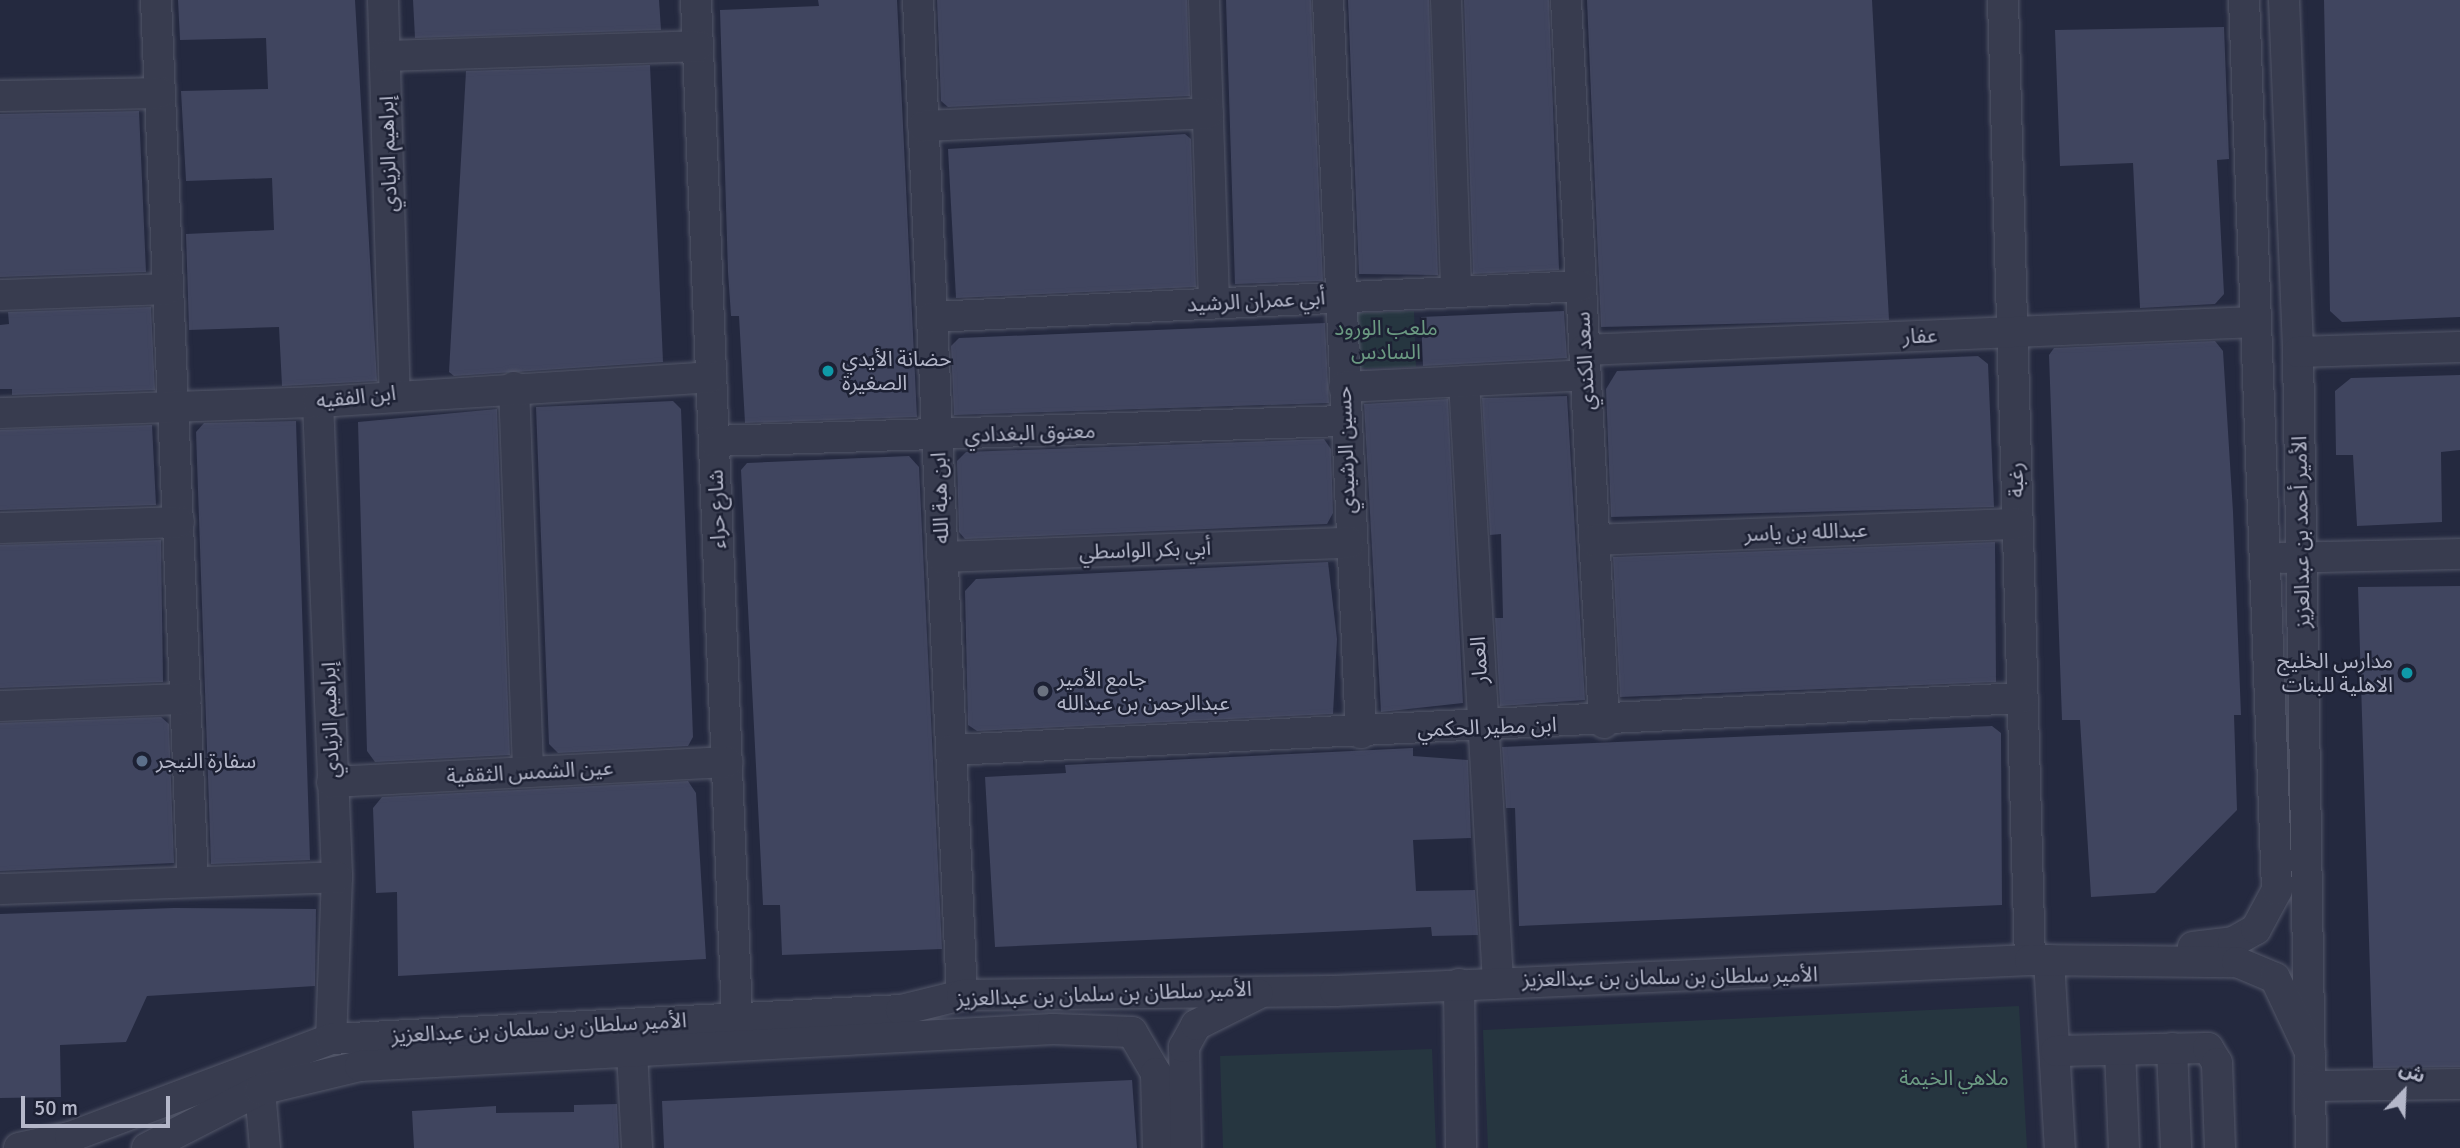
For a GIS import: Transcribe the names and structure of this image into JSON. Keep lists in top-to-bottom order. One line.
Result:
{"streets":{"street":["إبراهيم الزيادي","أبي عمران الرشيد","عفار","سعد الكندي","ابن الفقيه","معتوق البغدادي","حسين الرشيدي","رغبة","ابن هبة الله","شارع حراء","عبدالله بن ياسر","الأمير أحمد بن عبدالعزيز","أبي بكر الواسطي","العمار","ابن مطير الحكمي","عين الشمس الثقفية","الأمير سلطان بن سلمان بن عبدالعزيز"]},"crossings":[["إبراهيم الزيادي","ابن الفقيه"],["إبراهيم الزيادي","عين الشمس الثقفية"],["إبراهيم الزيادي","الأمير سلطان بن سلمان بن عبدالعزيز"],["أبي عمران الرشيد","سعد الكندي"],["أبي عمران الرشيد","حسين الرشيدي"],["أبي عمران الرشيد","ابن هبة الله"],["عفار","سعد الكندي"],["عفار","رغبة"],["عفار","الأمير أحمد بن عبدالعزيز"],["سعد الكندي","عبدالله بن ياسر"],["سعد الكندي","ابن مطير الحكمي"],["ابن الفقيه","شارع حراء"],["معتوق البغدادي","حسين الرشيدي"],["معتوق البغدادي","ابن هبة الله"],["معتوق البغدادي","شارع حراء"],["حسين الرشيدي","أبي بكر الواسطي"],["حسين الرشيدي","ابن مطير الحكمي"],["رغبة","عبدالله بن ياسر"],["رغبة","ابن مطير الحكمي"],["رغبة","الأمير سلطان بن سلمان بن عبدالعزيز"],["ابن هبة الله","أبي بكر الواسطي"],["ابن هبة الله","ابن مطير الحكمي"],["ابن هبة الله","الأمير سلطان بن سلمان بن عبدالعزيز"],["شارع حراء","عين الشمس الثقفية"],["شارع حراء","الأمير سلطان بن سلمان بن عبدالعزيز"],["الأمير أحمد بن عبدالعزيز","الأمير سلطان بن سلمان بن عبدالعزيز"],["العمار","ابن مطير الحكمي"],["العمار","الأمير سلطان بن سلمان بن عبدالعزيز"]],"parks":["ملعب الورود السادس","ملاهي الخيمة"],"places":["حضانة الأيدي الصغيرة","مدارس الخليج الاهلية للبنات","جامع الأمير عبدالرحمن بن عبدالله","سفارة النيجر"],"scale_bar":"50 m","north":"top right"}
